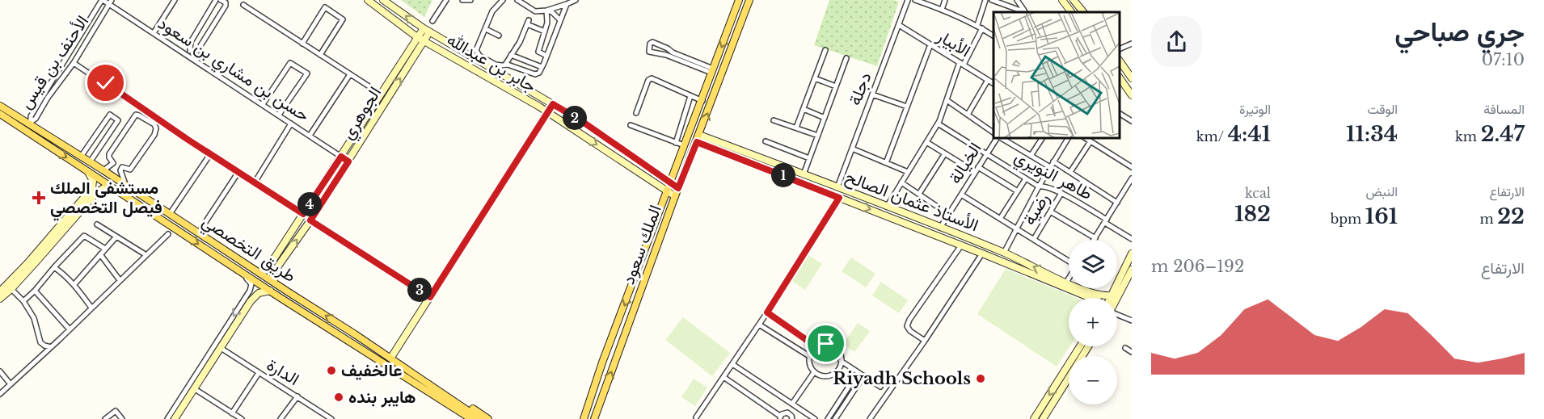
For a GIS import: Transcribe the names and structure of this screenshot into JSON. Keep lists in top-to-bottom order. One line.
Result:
{"streets":{"main road":["الملك سعود","طريق التخصصي"],"street":["الأبيار","الأحنف بن قيس","جابر بن عبدالله","حسن بن مشاري بن سعود","دجلة","الجوهري","الخيالة","طاهر النويري","الأستاذ عثمان الصالح","رضية","الدارة"]},"crossings":[["الأبيار","دجلة"],["الأحنف بن قيس","حسن بن مشاري بن سعود"],["الأحنف بن قيس","طريق التخصصي"],["جابر بن عبدالله","الجوهري"],["جابر بن عبدالله","الملك سعود"],["حسن بن مشاري بن سعود","الجوهري"],["دجلة","الأستاذ عثمان الصالح"],["الجوهري","طريق التخصصي"],["الخيالة","طاهر النويري"],["الخيالة","الأستاذ عثمان الصالح"],["طاهر النويري","رضية"],["الأستاذ عثمان الصالح","الملك سعود"]],"places":{"health":["مستشفى الملك فيصل التخصصي"],"other":["عالخفيف","Riyadh Schools","هايبر بنده"]},"page":{"heading":["جري صباحي","07:10"],"stats":[["المسافة","2.47 km"],["الوقت","11:34"],["الوتيرة","4:41 /km"],["الارتفاع","22 m"],["النبض","161 bpm"],["kcal","182"]],"pins":["2","1","4","3"],"map_buttons":["+","−"],"chart":["الارتفاع","192–206 m"]}}
